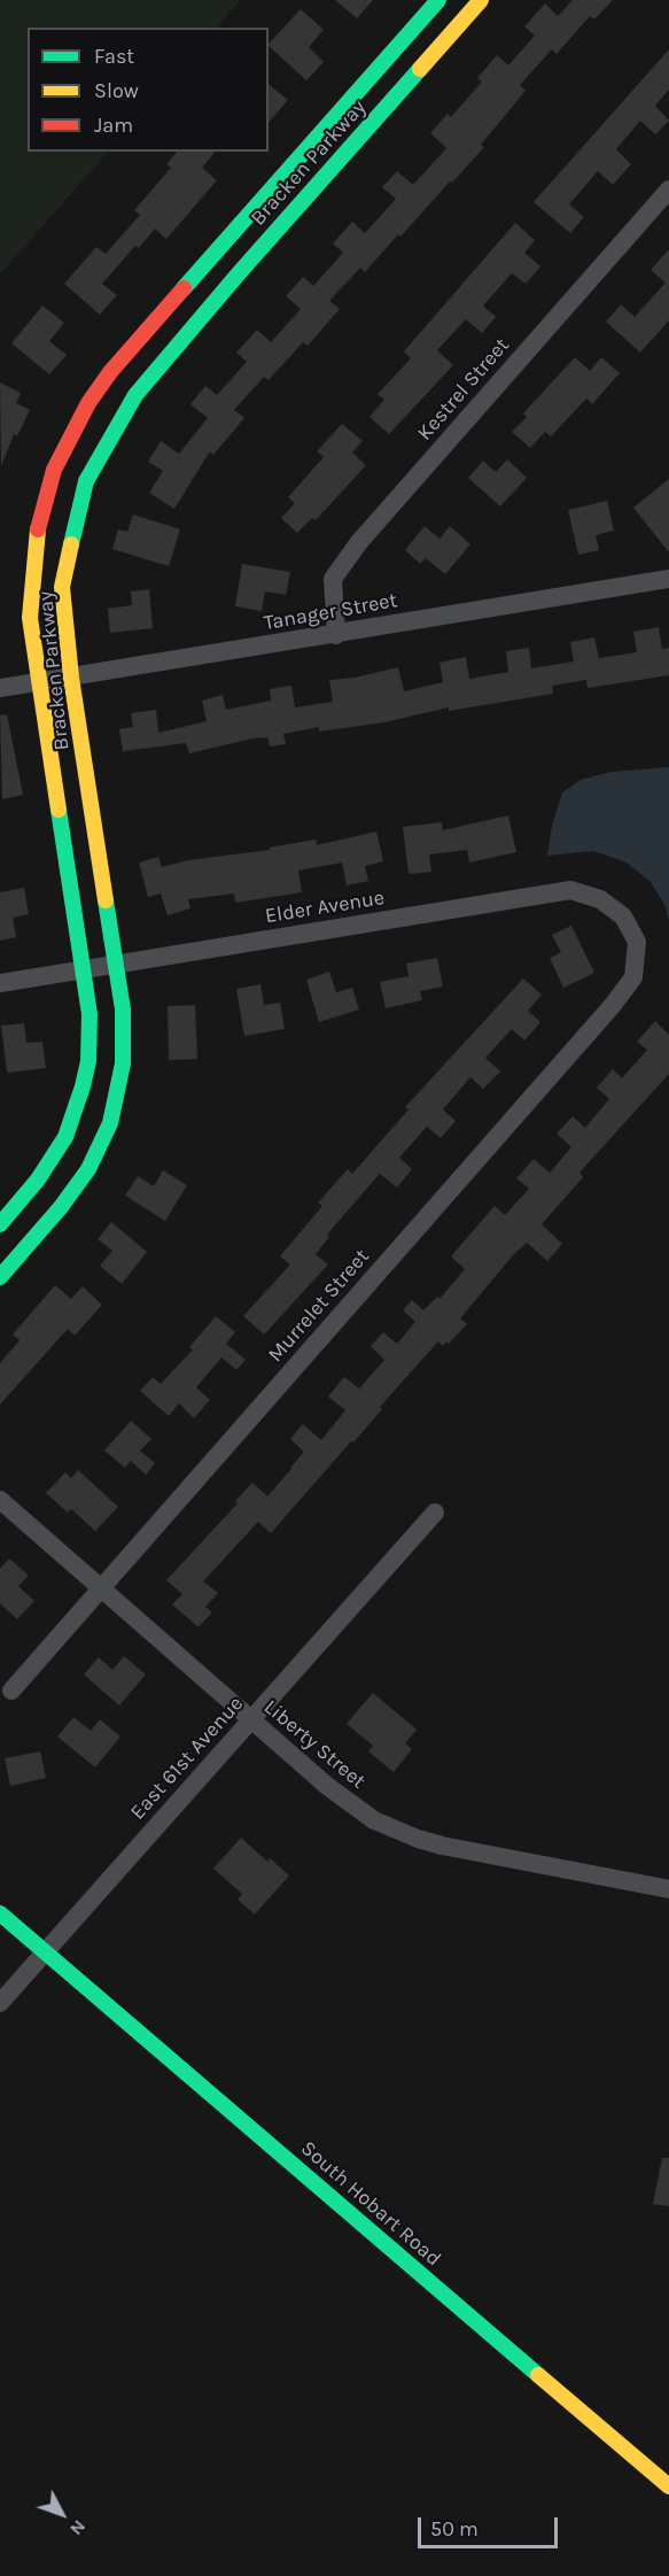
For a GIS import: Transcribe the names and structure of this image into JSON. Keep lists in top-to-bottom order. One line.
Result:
{"streets":{"street":["Bracken Parkway","Kestrel Street","Tanager Street","Elder Avenue","Murrelet Street","Liberty Street","East 61st Avenue","South Hobart Road"]},"crossings":[["Bracken Parkway","Tanager Street"],["Bracken Parkway","Elder Avenue"],["Kestrel Street","Tanager Street"],["Elder Avenue","Murrelet Street"],["Murrelet Street","Liberty Street"],["Liberty Street","East 61st Avenue"],["East 61st Avenue","South Hobart Road"]],"legend":["Fast","Slow","Jam"],"scale_bar":"50 m","north":"bottom right"}
